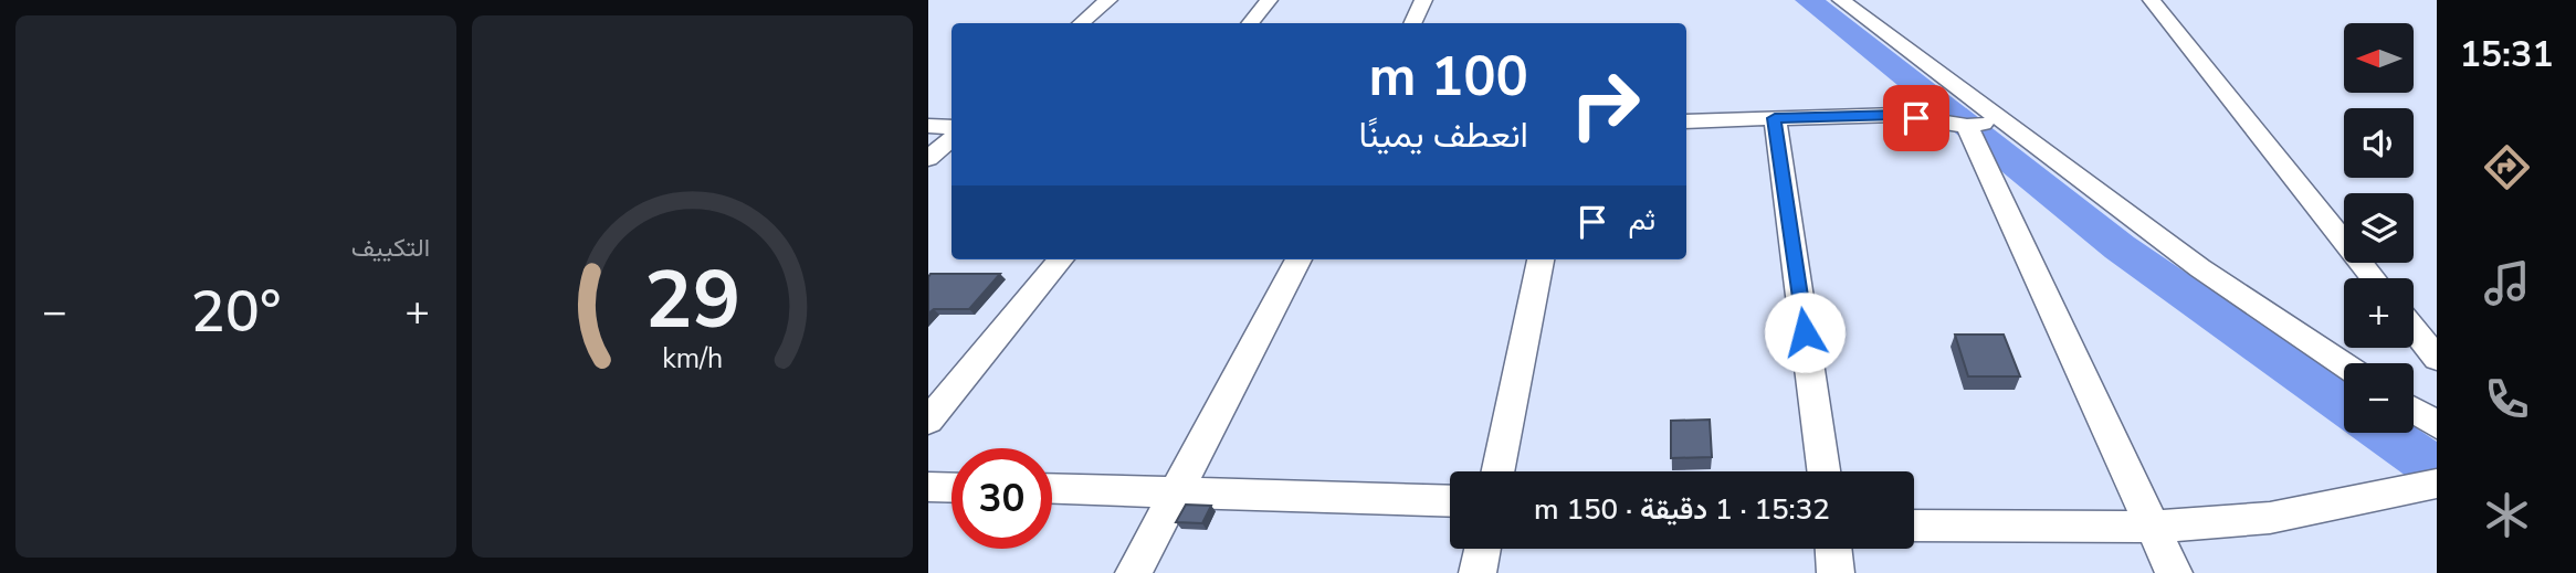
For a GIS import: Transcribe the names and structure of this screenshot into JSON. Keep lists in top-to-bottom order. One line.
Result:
{"north":"left","page":{"tabs":"15:31","tile":"التكييف","map_buttons":["+","−"],"turn":["100 m","انعطف يمينًا"],"then":"ثم","heat":["−","20°","+"],"limit":"30","trip":"15:32 · 1 دقيقة · 150 m","gauge":["29","km/h"]}}
